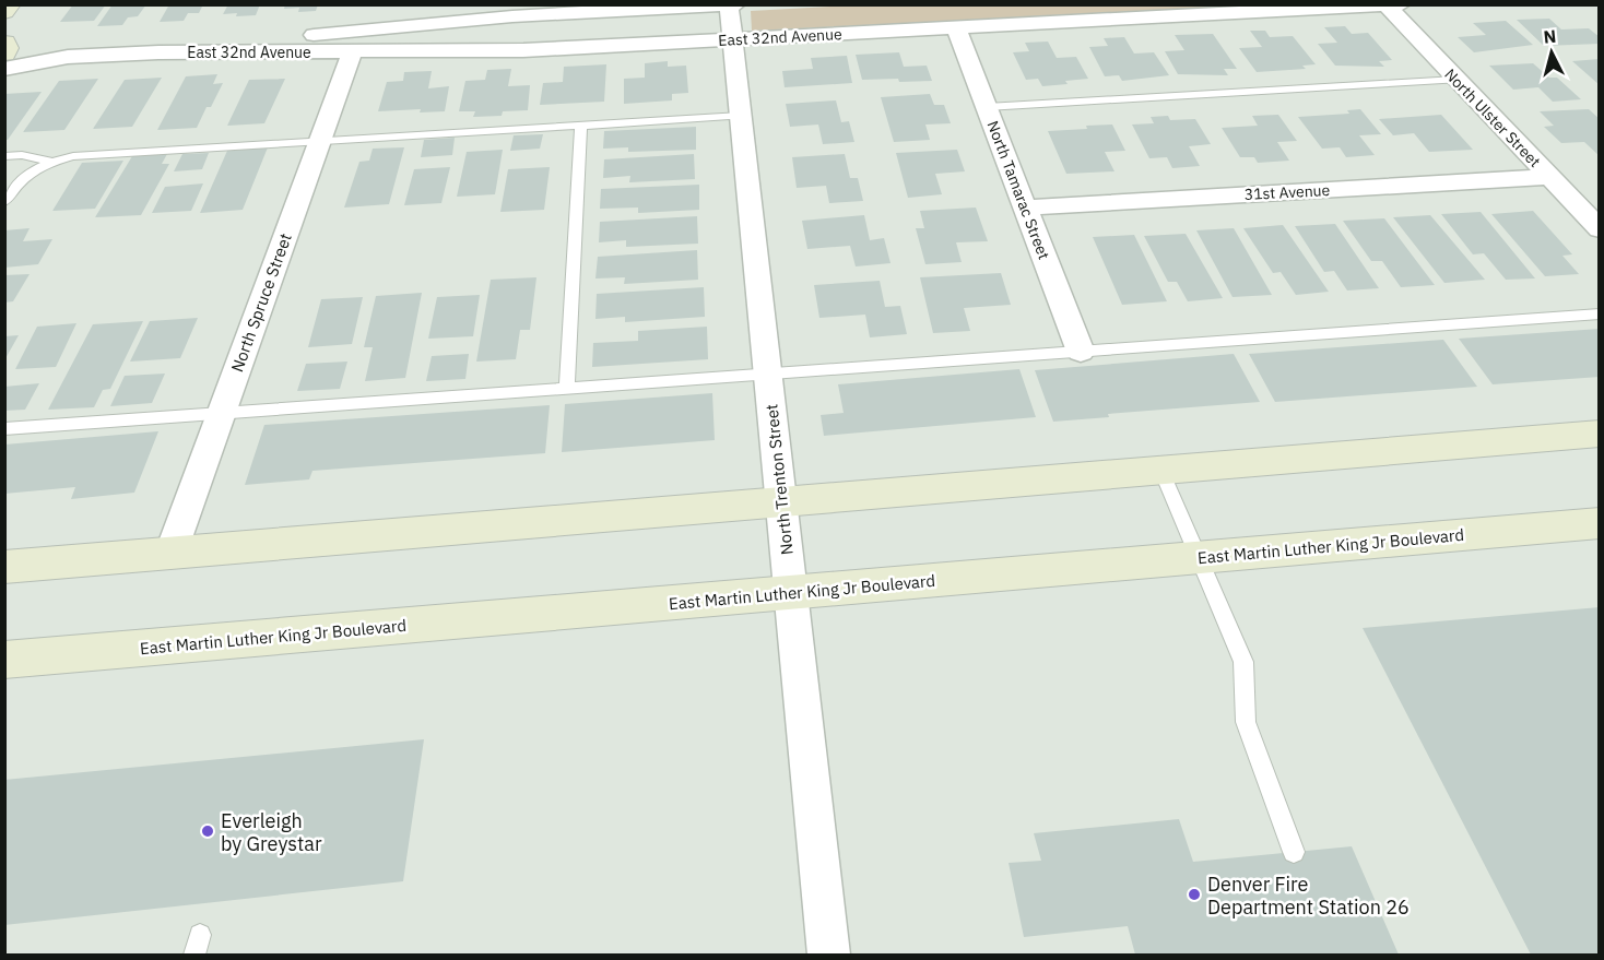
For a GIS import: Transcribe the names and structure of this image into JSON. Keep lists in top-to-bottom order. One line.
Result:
{"streets":{"main road":["East Martin Luther King Jr Boulevard"],"street":["East 32nd Avenue","North Ulster Street","North Tamarac Street","31st Avenue","North Spruce Street","North Trenton Street"]},"crossings":[["East 32nd Avenue","North Ulster Street"],["East 32nd Avenue","North Tamarac Street"],["East 32nd Avenue","North Spruce Street"],["East 32nd Avenue","North Trenton Street"],["North Ulster Street","31st Avenue"],["North Tamarac Street","31st Avenue"],["North Trenton Street","East Martin Luther King Jr Boulevard"]],"places":["Everleigh by Greystar","Denver Fire Department Station 26"],"north":"top"}
